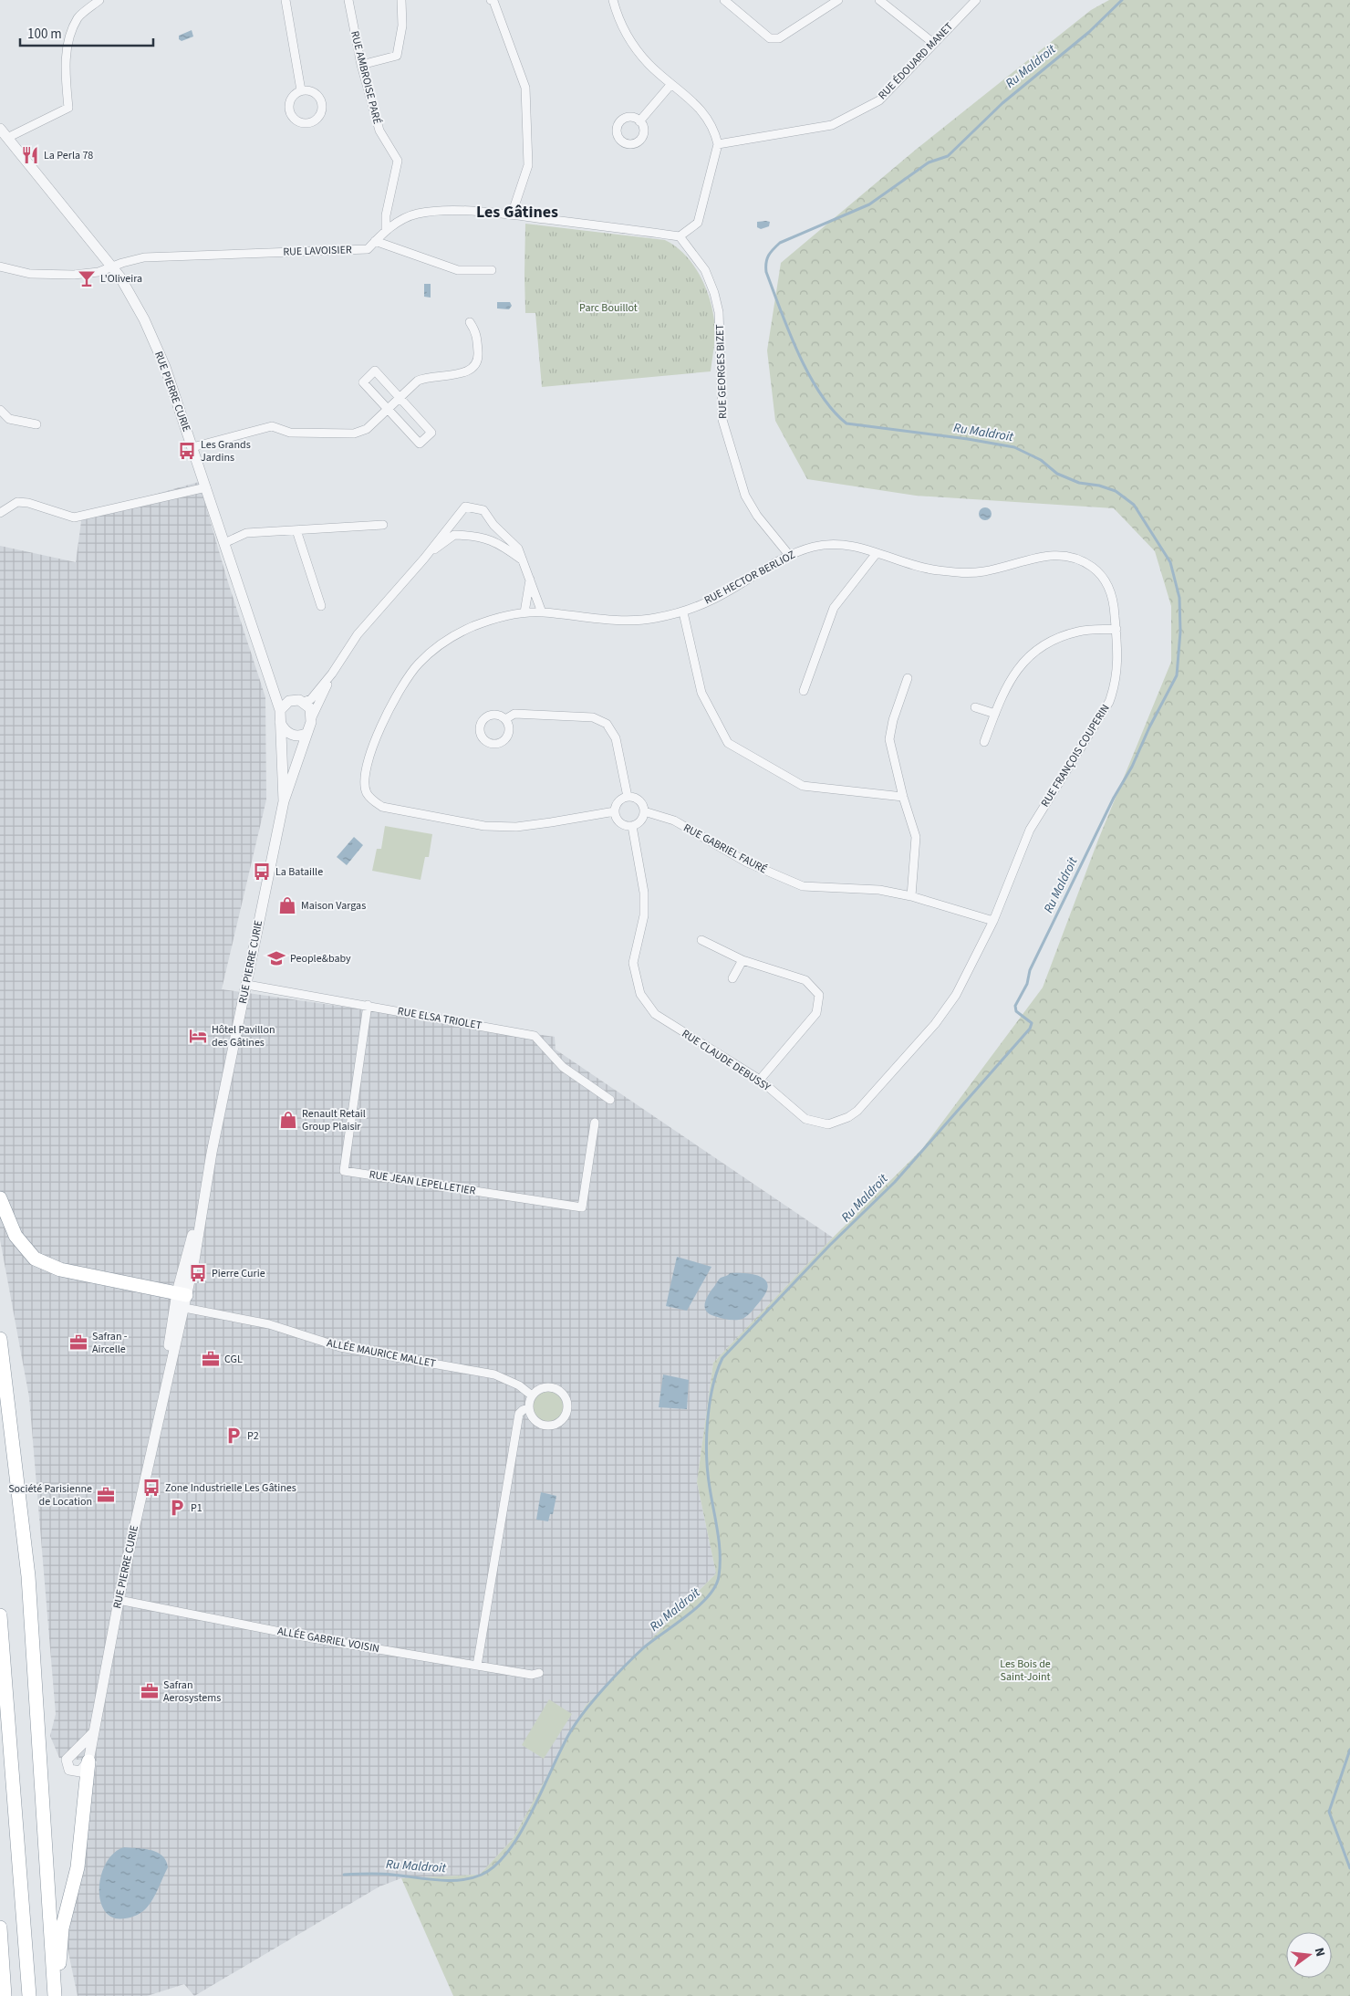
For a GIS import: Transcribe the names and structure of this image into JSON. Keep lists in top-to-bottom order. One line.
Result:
{"streets":{"street":["RUE ÉDOUARD MANET","RUE AMBROISE PARÉ","RUE LAVOISIER","RUE GEORGES BIZET","RUE PIERRE CURIE","RUE HECTOR BERLIOZ","RUE FRANÇOIS COUPERIN","RUE GABRIEL FAURÉ","RUE ELSA TRIOLET","RUE CLAUDE DEBUSSY","RUE JEAN LEPELLETIER","ALLÉE MAURICE MALLET","ALLÉE GABRIEL VOISIN"]},"crossings":[["RUE AMBROISE PARÉ","RUE LAVOISIER"],["RUE LAVOISIER","RUE GEORGES BIZET"],["RUE LAVOISIER","RUE PIERRE CURIE"],["RUE GEORGES BIZET","RUE HECTOR BERLIOZ"],["RUE PIERRE CURIE","RUE ELSA TRIOLET"],["RUE PIERRE CURIE","ALLÉE MAURICE MALLET"],["RUE PIERRE CURIE","ALLÉE GABRIEL VOISIN"],["RUE HECTOR BERLIOZ","RUE FRANÇOIS COUPERIN"],["RUE HECTOR BERLIOZ","RUE GABRIEL FAURÉ"],["RUE HECTOR BERLIOZ","RUE CLAUDE DEBUSSY"],["RUE FRANÇOIS COUPERIN","RUE GABRIEL FAURÉ"],["RUE FRANÇOIS COUPERIN","RUE CLAUDE DEBUSSY"],["RUE GABRIEL FAURÉ","RUE CLAUDE DEBUSSY"],["RUE ELSA TRIOLET","RUE JEAN LEPELLETIER"]],"districts":["Les Gâtines"],"water":["Ru Maldroit"],"parks":["Parc Bouillot","Les Bois de Saint-Joint"],"places":{"restaurant":["La Perla 78"],"bar":["L'Oliveira"],"bus stop":["Les Grands Jardins","La Bataille","Pierre Curie","Zone Industrielle Les Gâtines"],"shop":["Maison Vargas","Renault Retail Group Plaisir"],"school or university":["People&baby"],"hotel":["Hôtel Pavillon des Gâtines"],"office":["Safran - Aircelle","CGL","Société Parisienne de Location","Safran Aerosystems"],"parking":["P2","P1"]},"scale_bar":"100 m","north":"right"}
